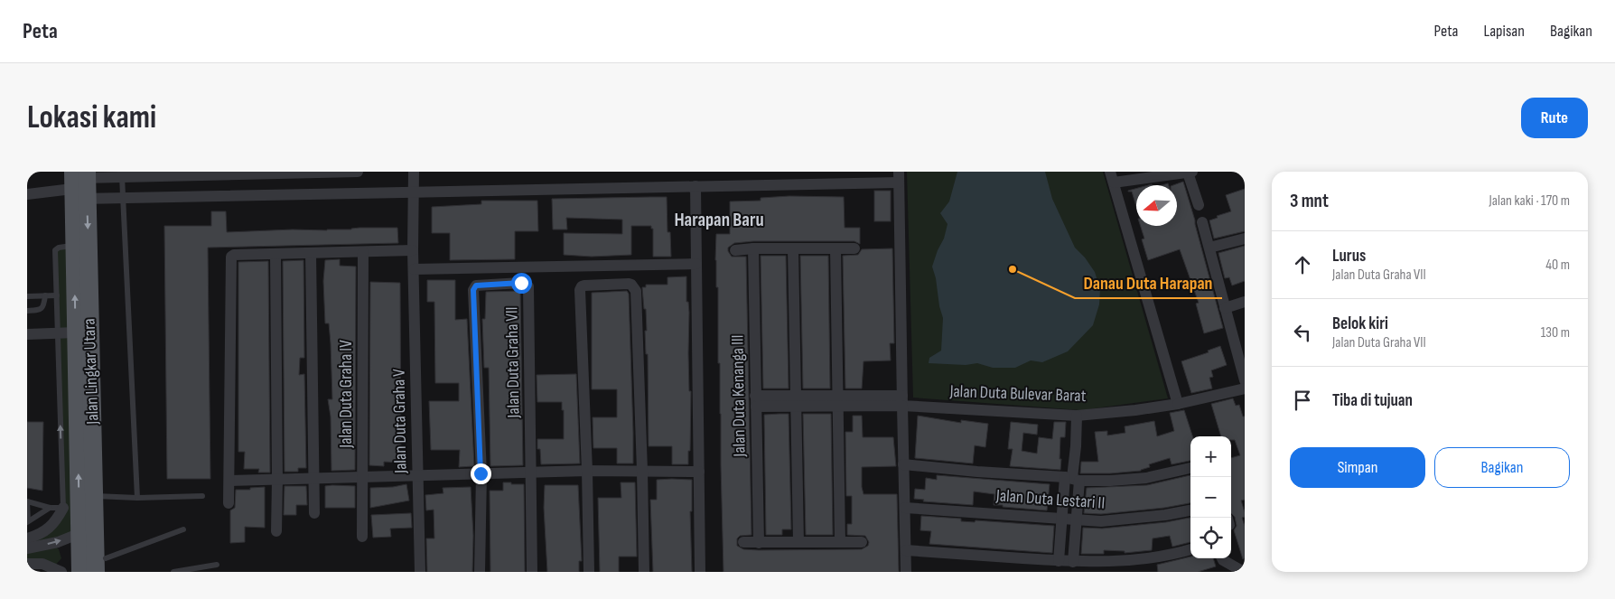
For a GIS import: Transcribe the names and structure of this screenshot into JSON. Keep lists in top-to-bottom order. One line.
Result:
{"streets":{"main road":["Jalan Lingkar Utara"],"street":["Jalan Duta Graha VII","Jalan Duta Graha IV","Jalan Duta Bulevar Barat","Jalan Duta Kenanga III","Jalan Duta Graha V","Jalan Duta Lestari II"]},"crossings":[["Jalan Duta Bulevar Barat","Jalan Duta Kenanga III"]],"districts":["Harapan Baru"],"places":["Danau Duta Harapan"],"north":"left","page":{"header":"Peta","nav":["Peta","Lapisan","Bagikan"],"buttons":["Rute",["Simpan","Bagikan"]],"title":"Lokasi kami","heading":["3 mnt","Jalan kaki · 170 m"],"list":[["Lurus","Jalan Duta Graha VII","40 m"],["Belok kiri","Jalan Duta Graha VII","130 m"],"Tiba di tujuan"],"map_buttons":["+","−"]}}
